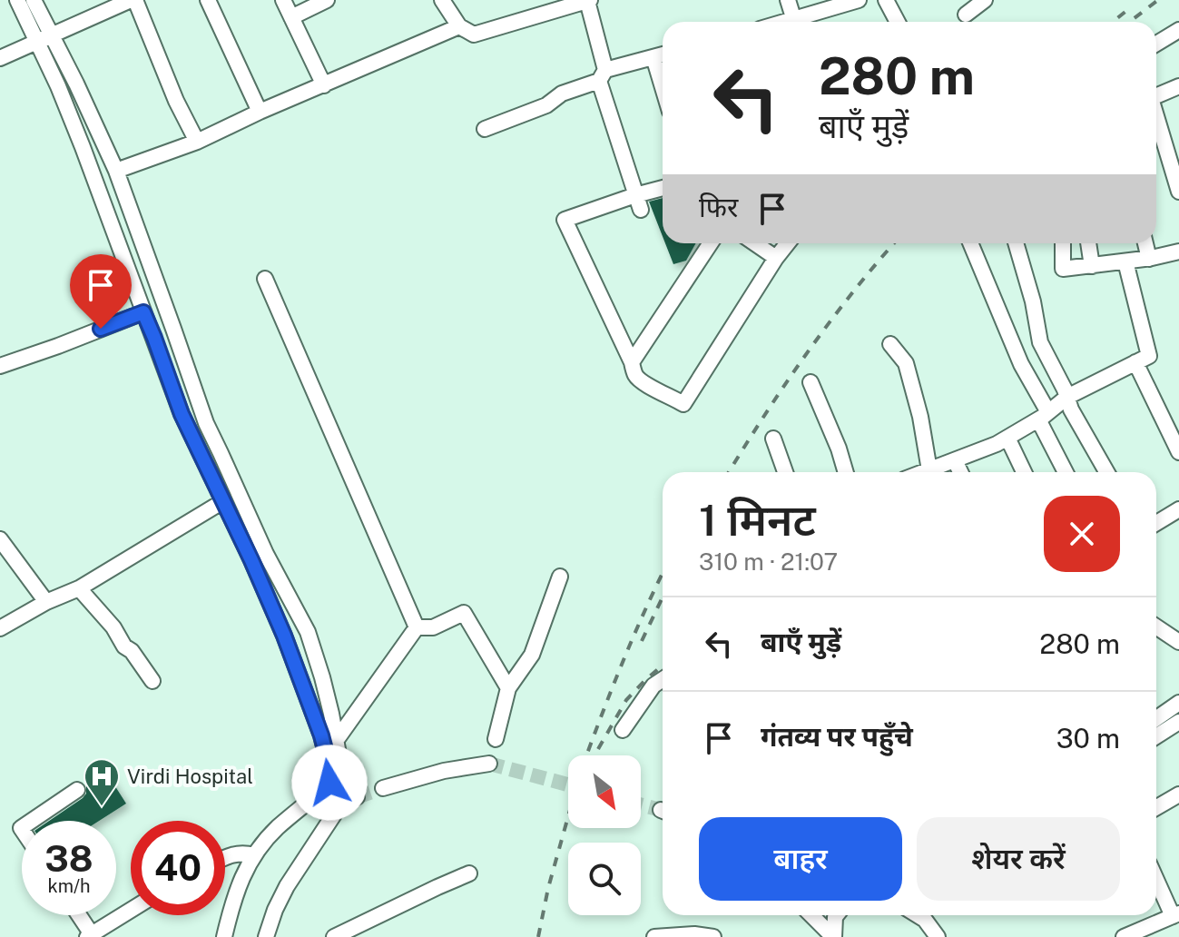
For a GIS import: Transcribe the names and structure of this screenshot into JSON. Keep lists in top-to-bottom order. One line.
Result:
{"places":{"hospital":["Virdi Hospital"]},"north":"bottom right","page":{"turn":["280 m","बाएँ मुड़ें"],"then":"फिर","heading":["1 मिनट","310 m · 21:07"],"list":[{"name":"बाएँ मुड़ें","value":"280 m"},{"name":"गंतव्य पर पहुँचे","value":"30 m"}],"buttons":["बाहर","शेयर करें"],"speed":"38 km/h","limit":"40"}}
